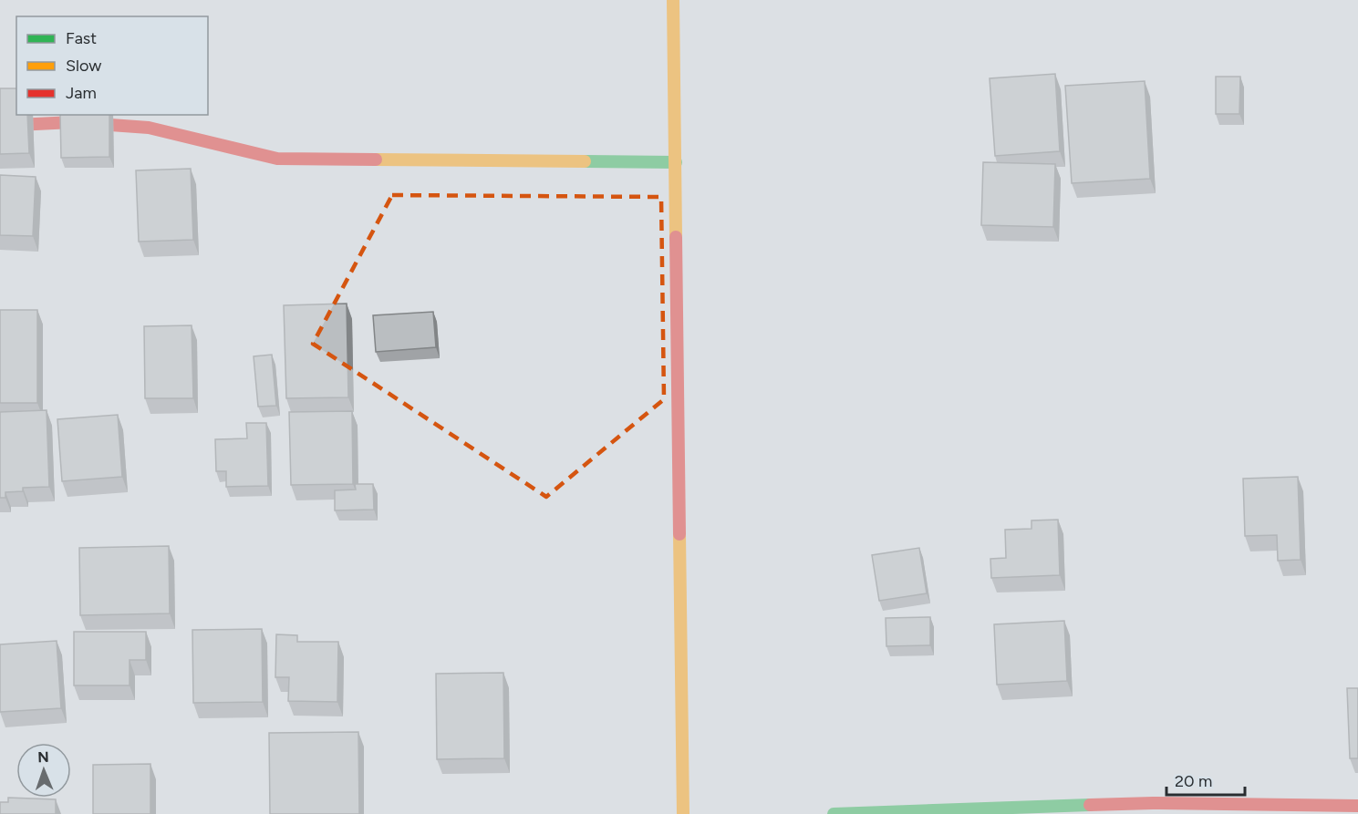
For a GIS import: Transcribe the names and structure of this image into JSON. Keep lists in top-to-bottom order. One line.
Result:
{"legend":["Fast","Slow","Jam"],"scale_bar":"20 m","north":"top"}
